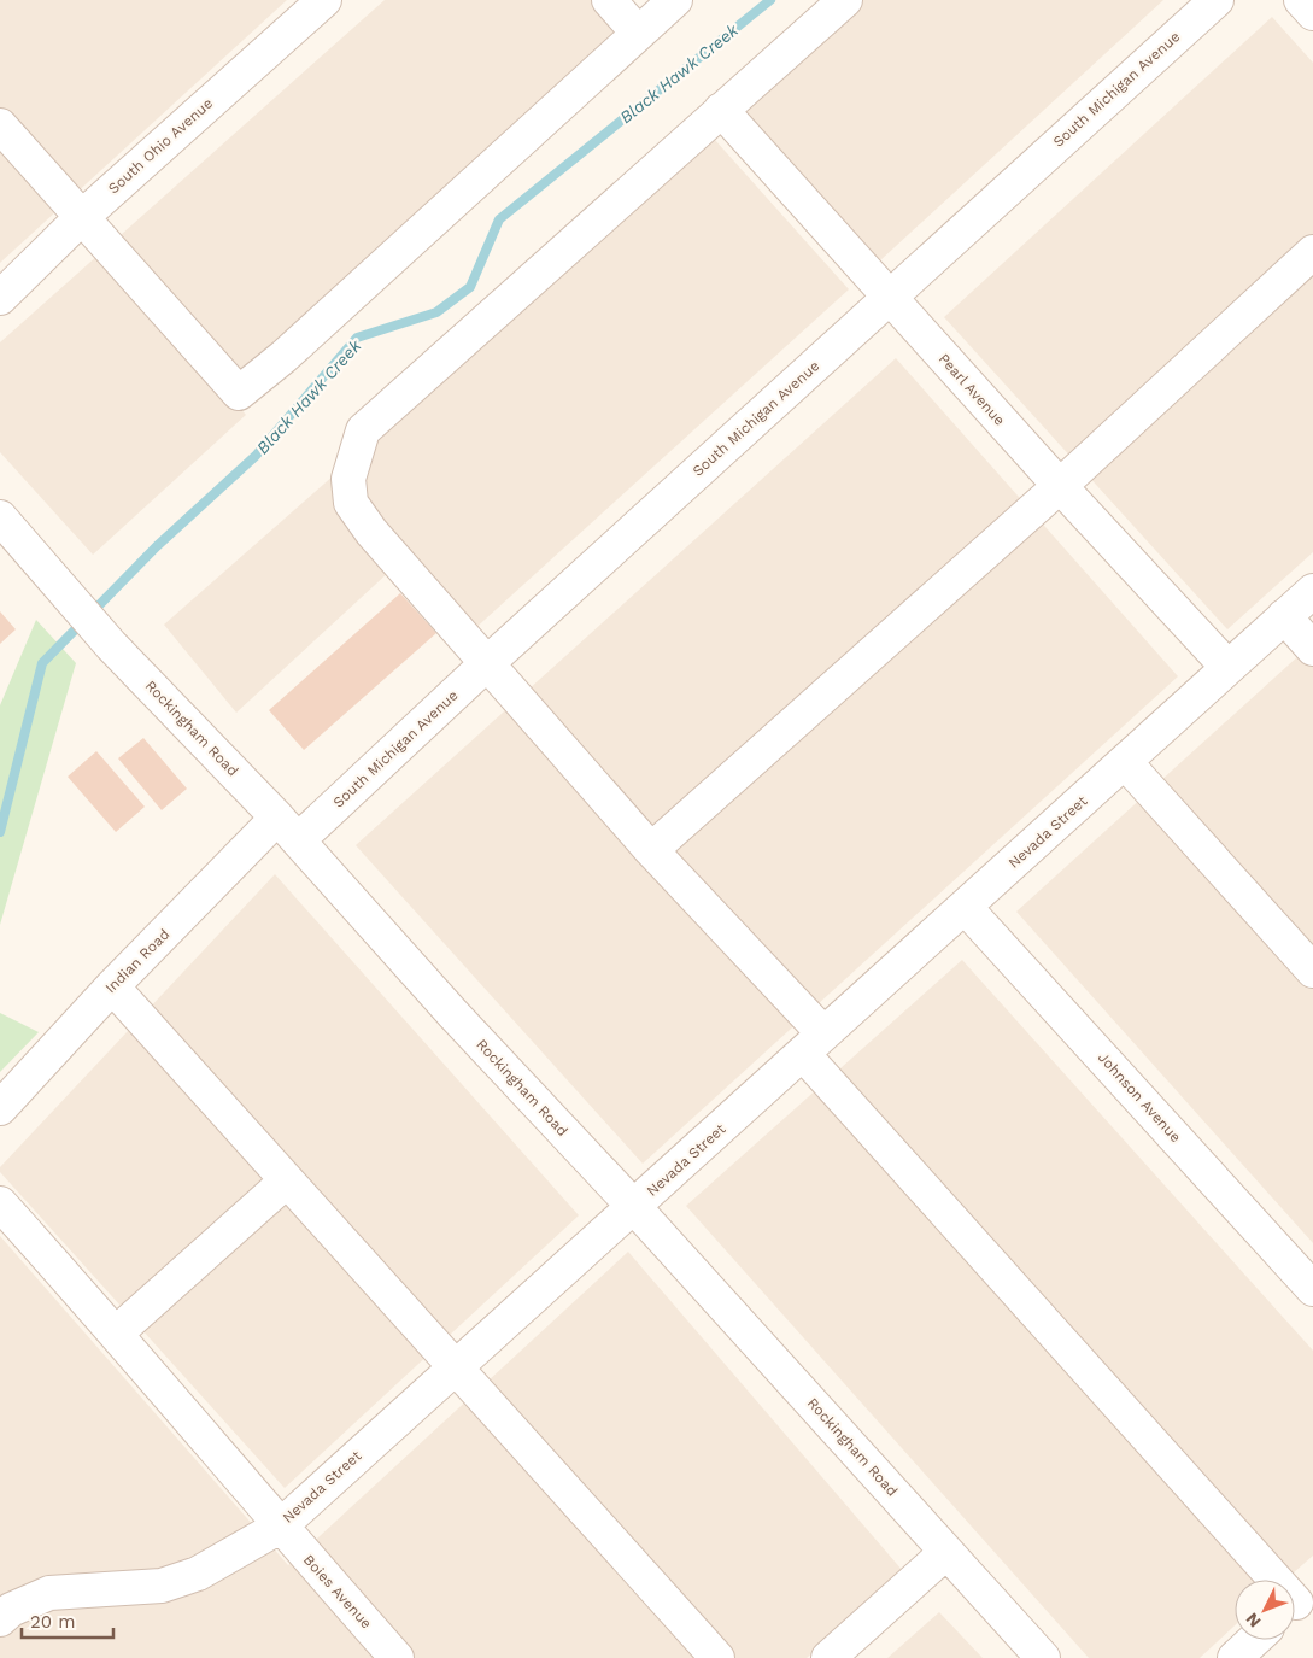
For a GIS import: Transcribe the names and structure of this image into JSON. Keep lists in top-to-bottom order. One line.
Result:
{"streets":{"street":["South Michigan Avenue","South Ohio Avenue","Pearl Avenue","Rockingham Road","Nevada Street","Indian Road","Johnson Avenue","Boies Avenue"]},"crossings":[["South Michigan Avenue","Pearl Avenue"],["South Michigan Avenue","Rockingham Road"],["South Michigan Avenue","Indian Road"],["Pearl Avenue","Nevada Street"],["Rockingham Road","Nevada Street"],["Rockingham Road","Indian Road"],["Nevada Street","Johnson Avenue"],["Nevada Street","Boies Avenue"]],"water":["Black Hawk Creek"],"scale_bar":"20 m","north":"bottom left"}
